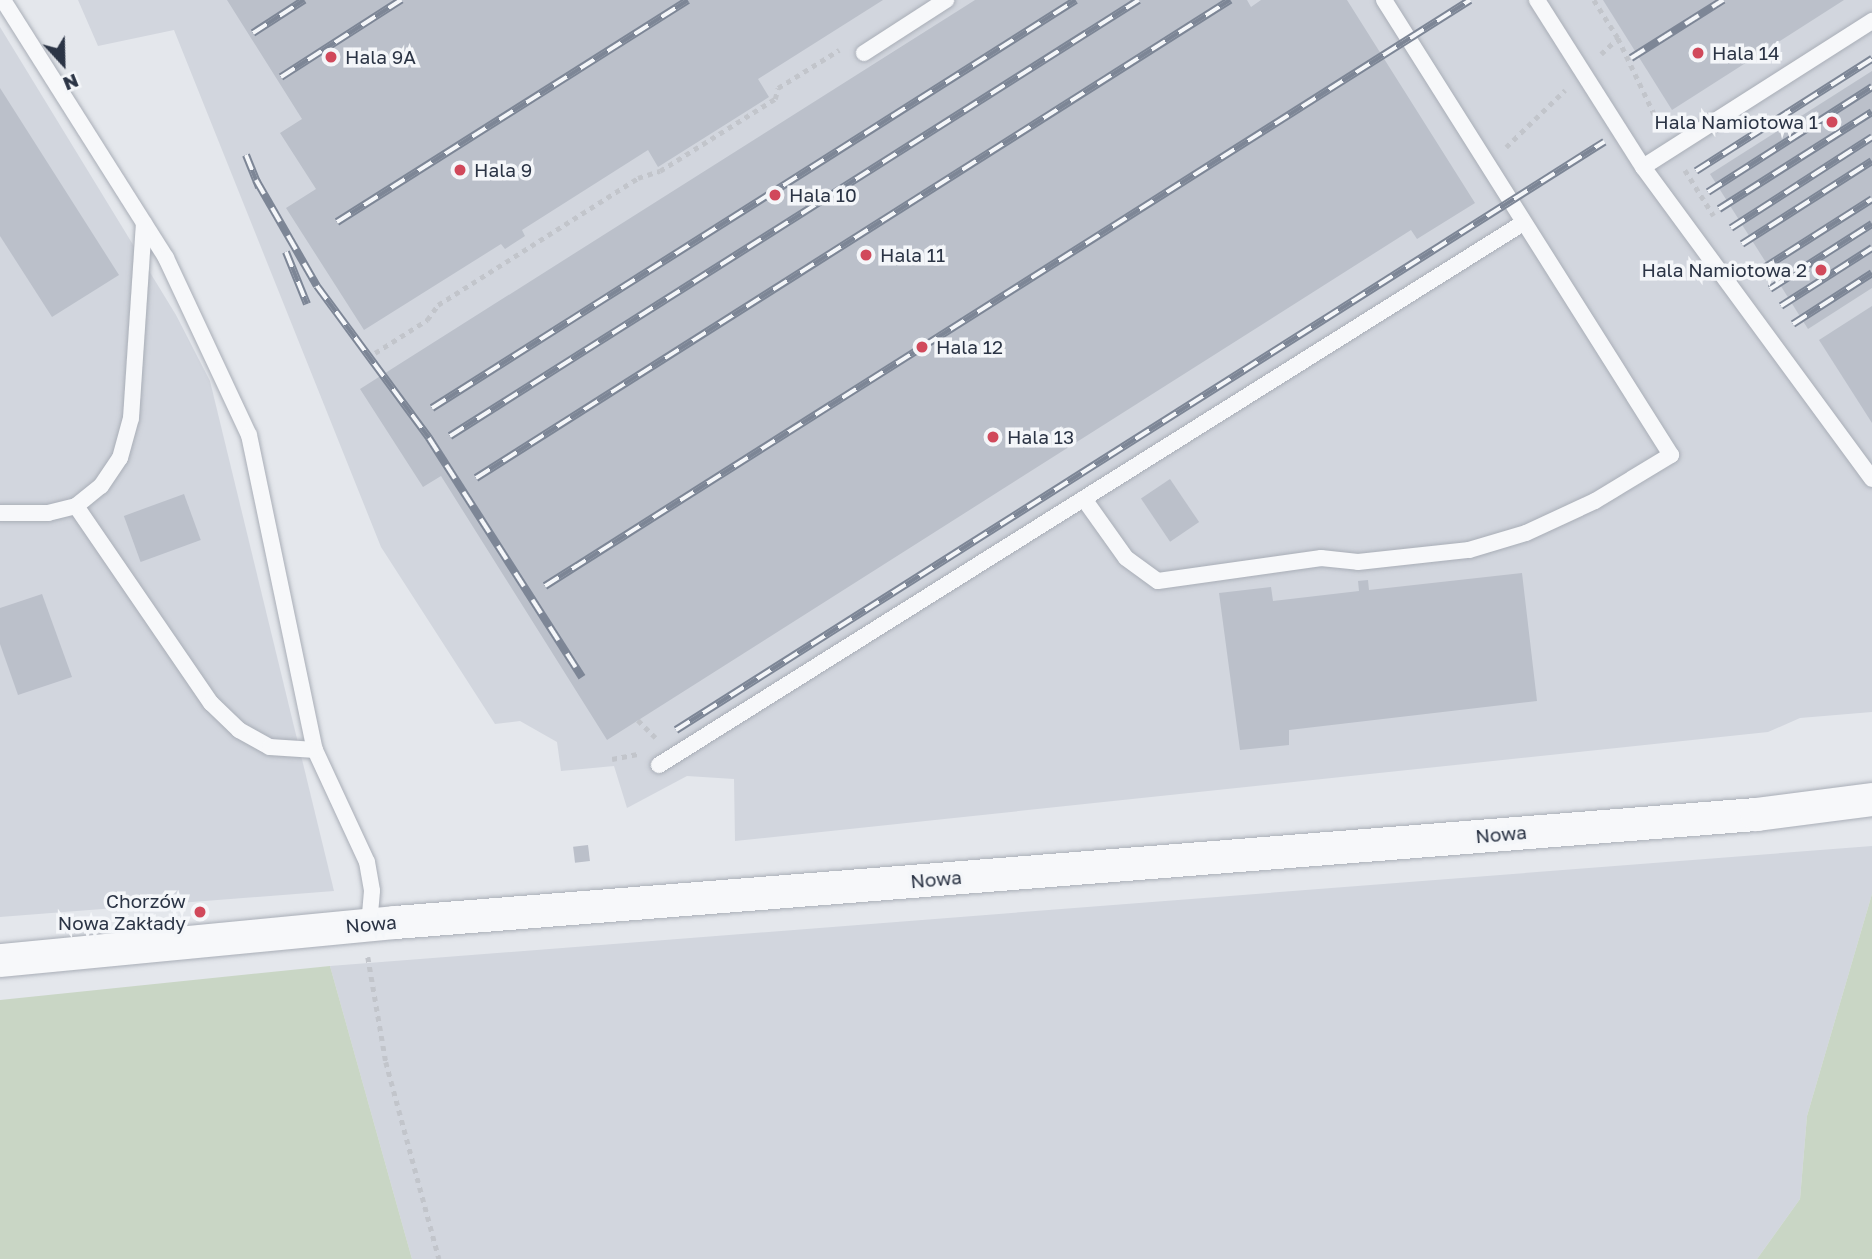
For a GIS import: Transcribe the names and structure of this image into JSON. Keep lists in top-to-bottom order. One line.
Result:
{"streets":{"street":["Nowa"]},"places":["Hala 14","Hala 9A","Hala Namiotowa 1","Hala 9","Hala 10","Hala 11","Hala Namiotowa 2","Hala 12","Hala 13","Chorzów Nowa Zakłady"],"north":"bottom"}
